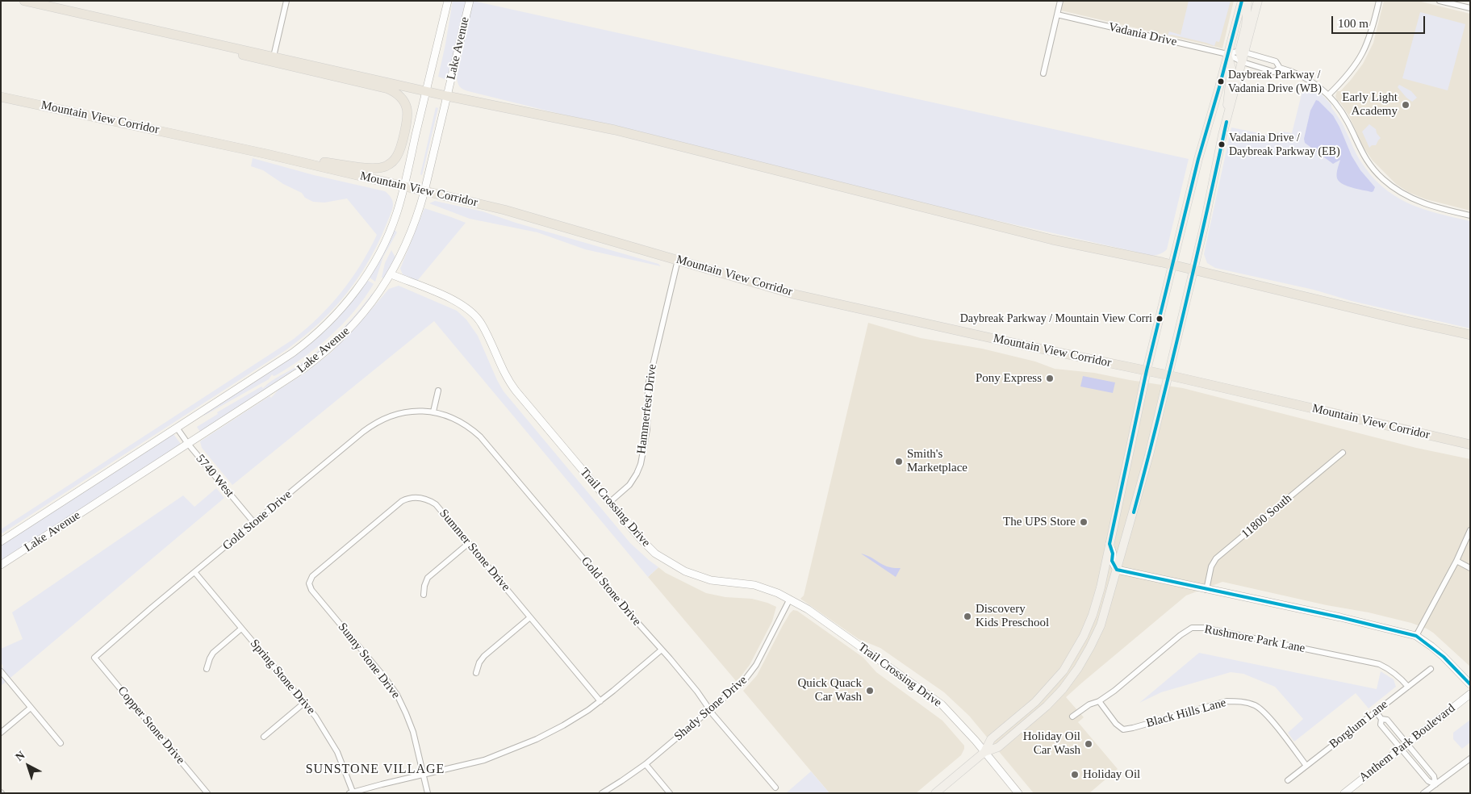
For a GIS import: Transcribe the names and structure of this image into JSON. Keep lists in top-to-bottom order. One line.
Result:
{"streets":{"highway":["Mountain View Corridor"],"street":["Vadania Drive","Lake Avenue","Hammerfest Drive","5740 West","Trail Crossing Drive","11800 South","Gold Stone Drive","Summer Stone Drive","Rushmore Park Lane","Sunny Stone Drive","Spring Stone Drive","Shady Stone Drive","Black Hills Lane","Borglum Lane","Copper Stone Drive","Anthem Park Boulevard"]},"crossings":[["Lake Avenue","Mountain View Corridor"],["Lake Avenue","5740 West"],["Lake Avenue","Trail Crossing Drive"],["Mountain View Corridor","Hammerfest Drive"],["Hammerfest Drive","Trail Crossing Drive"],["5740 West","Gold Stone Drive"],["Trail Crossing Drive","Shady Stone Drive"],["Gold Stone Drive","Spring Stone Drive"],["Gold Stone Drive","Shady Stone Drive"],["Gold Stone Drive","Copper Stone Drive"],["Summer Stone Drive","Sunny Stone Drive"],["Rushmore Park Lane","Black Hills Lane"],["Rushmore Park Lane","Borglum Lane"],["Black Hills Lane","Borglum Lane"]],"districts":["SUNSTONE VILLAGE"],"places":["Daybreak Parkway / Vadania Drive (WB)","Early Light Academy","Vadania Drive / Daybreak Parkway (EB)","Daybreak Parkway / Mountain View Corri","Pony Express","Smith's Marketplace","The UPS Store","Discovery Kids Preschool","Quick Quack Car Wash","Holiday Oil Car Wash","Holiday Oil"],"scale_bar":"100 m","north":"top left"}
